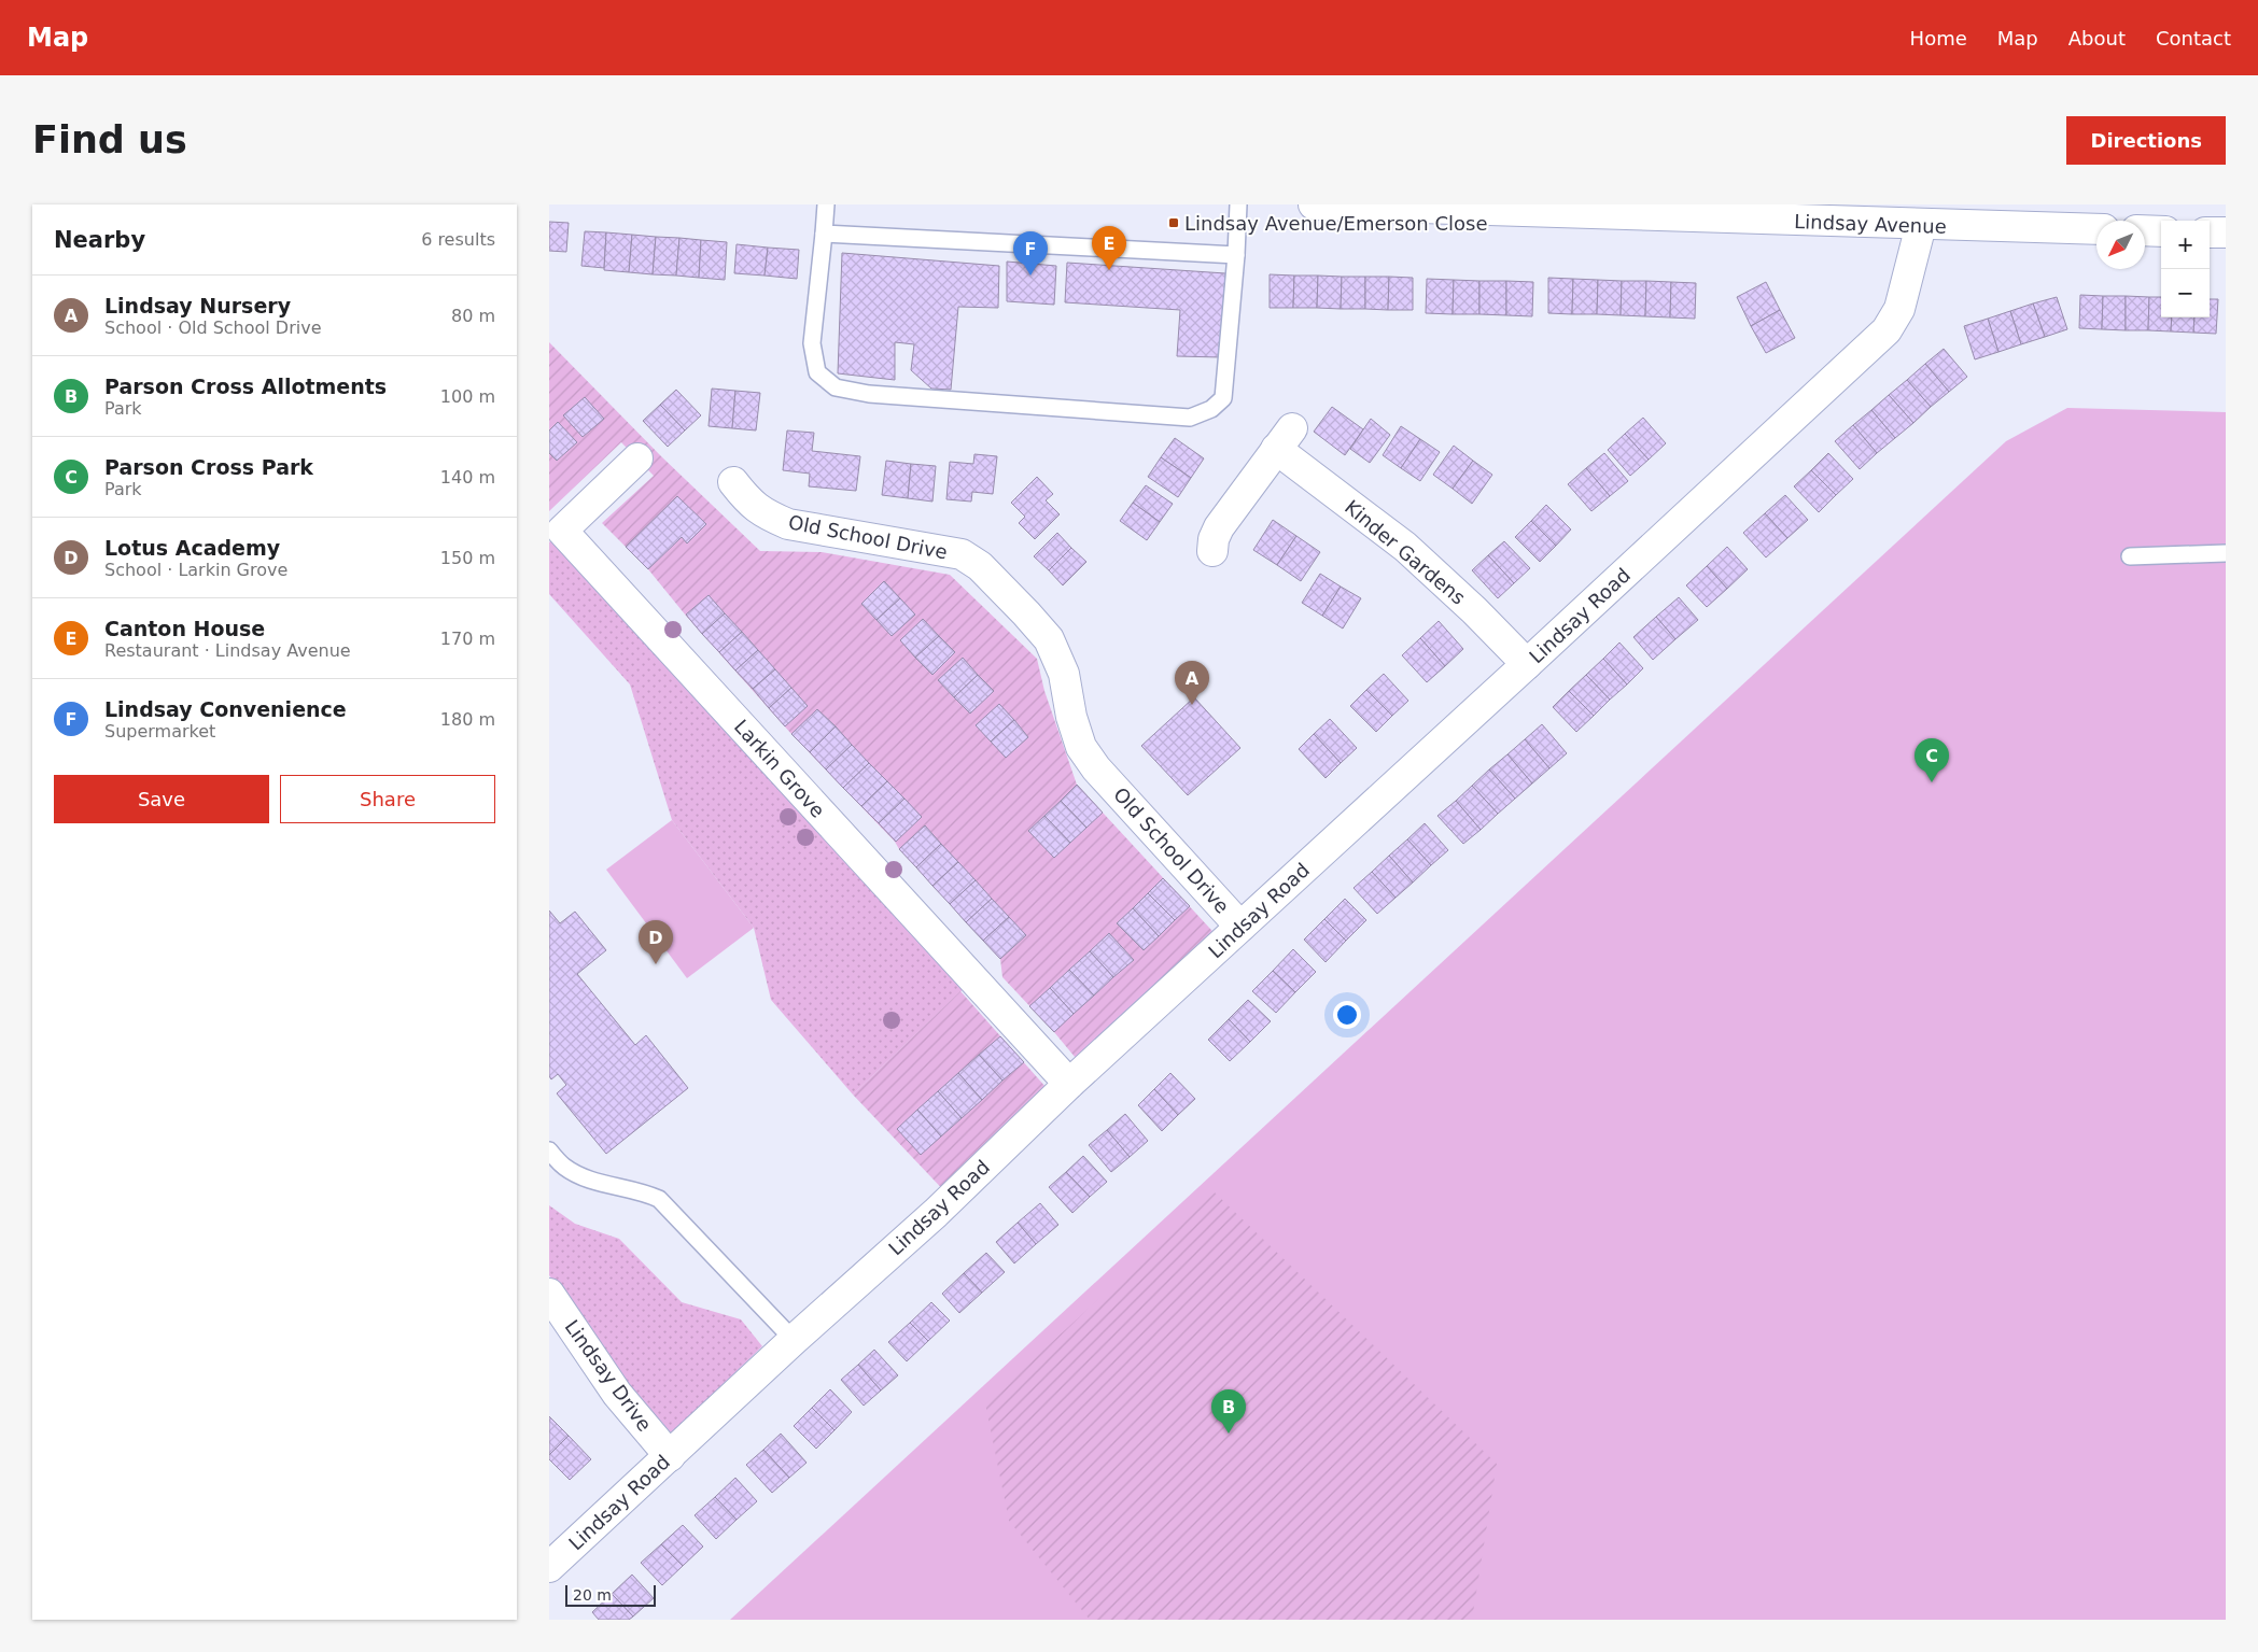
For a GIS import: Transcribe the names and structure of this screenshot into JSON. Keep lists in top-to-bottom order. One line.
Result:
{"streets":{"street":["Lindsay Avenue","Old School Drive","Kinder Gardens","Lindsay Road","Larkin Grove","Lindsay Drive"]},"crossings":[["Lindsay Avenue","Lindsay Road"],["Old School Drive","Lindsay Road"],["Kinder Gardens","Lindsay Road"],["Lindsay Road","Larkin Grove"],["Lindsay Road","Lindsay Drive"]],"places":{"transit":["Lindsay Avenue/Emerson Close"]},"scale_bar":"20 m","north":"bottom left","page":{"header":"Map","nav":["Home","Map","About","Contact"],"buttons":["Directions",["Save","Share"]],"title":"Find us","heading":["Nearby","6 results"],"map_buttons":["+","−"],"pins":["E","F","A","C","D","B"],"list":[{"mark":"A","name":"Lindsay Nursery","note":"School · Old School Drive","value":"80 m"},{"mark":"B","name":"Parson Cross Allotments","note":"Park","value":"100 m"},{"mark":"C","name":"Parson Cross Park","note":"Park","value":"140 m"},{"mark":"D","name":"Lotus Academy","note":"School · Larkin Grove","value":"150 m"},{"mark":"E","name":"Canton House","note":"Restaurant · Lindsay Avenue","value":"170 m"},{"mark":"F","name":"Lindsay Convenience","note":"Supermarket","value":"180 m"}],"scale":"20 m"}}
